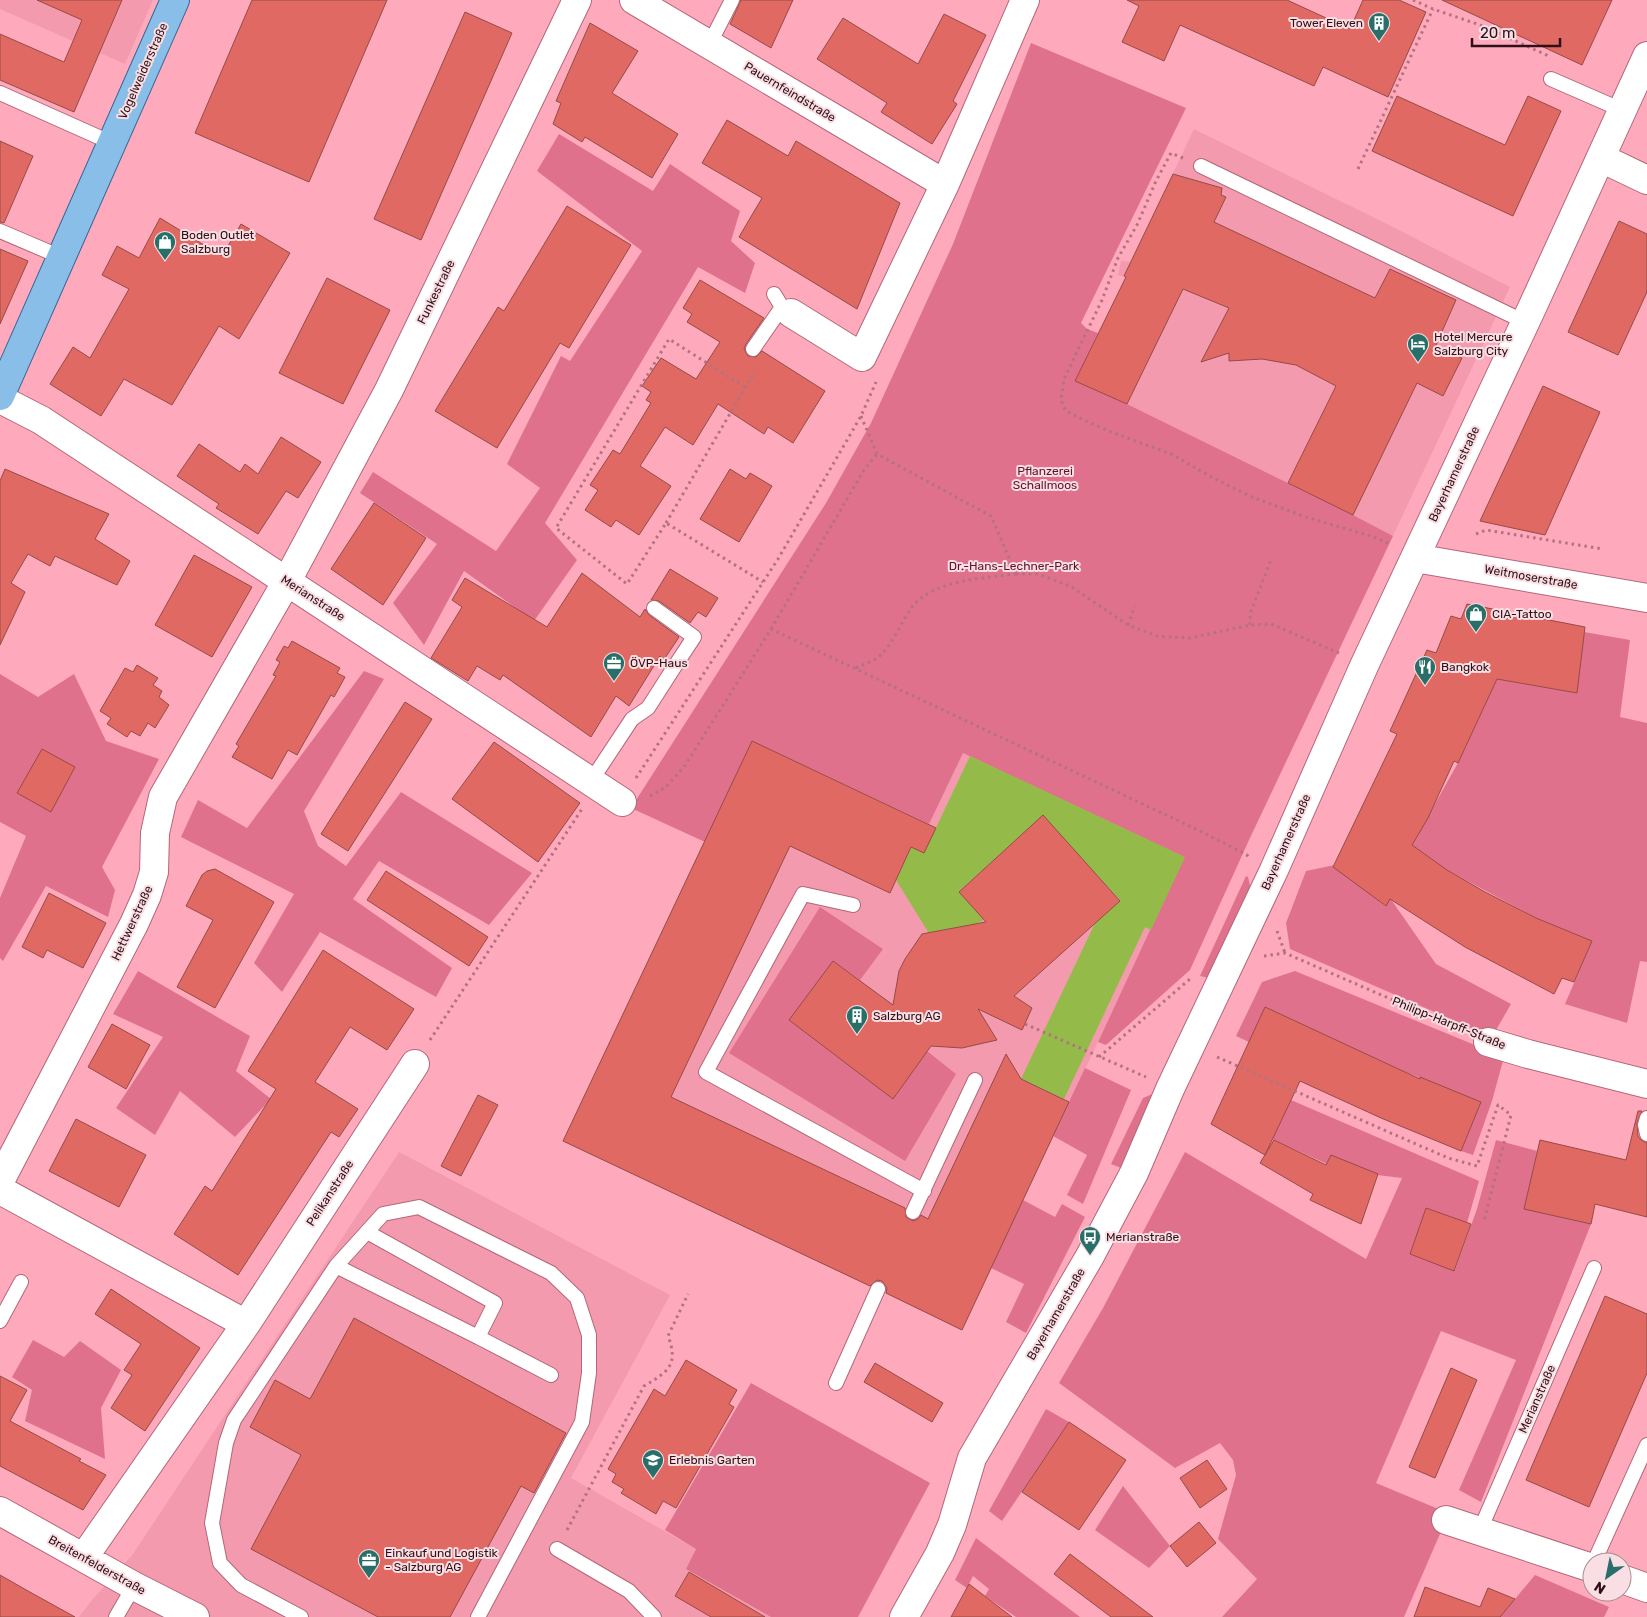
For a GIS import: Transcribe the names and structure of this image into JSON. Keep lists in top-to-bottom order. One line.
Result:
{"streets":{"main road":["Vogelweiderstraße"],"street":["Pauernfeindstraße","Funkestraße","Bayerhamerstraße","Weitmoserstraße","Merianstraße","Hettwerstraße","Philipp-Harpff-Straße","Pelikanstraße","Breitenfelderstraße"]},"crossings":[["Vogelweiderstraße","Merianstraße"],["Funkestraße","Merianstraße"],["Funkestraße","Hettwerstraße"],["Bayerhamerstraße","Weitmoserstraße"],["Merianstraße","Hettwerstraße"],["Pelikanstraße","Breitenfelderstraße"]],"parks":["Pflanzerei Schallmoos","Dr.-Hans-Lechner-Park"],"places":{"building":["Tower Eleven","Salzburg AG"],"shop":["Boden Outlet Salzburg","CIA-Tattoo"],"hotel":["Hotel Mercure Salzburg City"],"office":["ÖVP-Haus","Einkauf und Logistik - Salzburg AG"],"restaurant":["Bangkok"],"bus stop":["Merianstraße"],"school or university":["Erlebnis Garten"]},"scale_bar":"20 m","north":"bottom left"}
